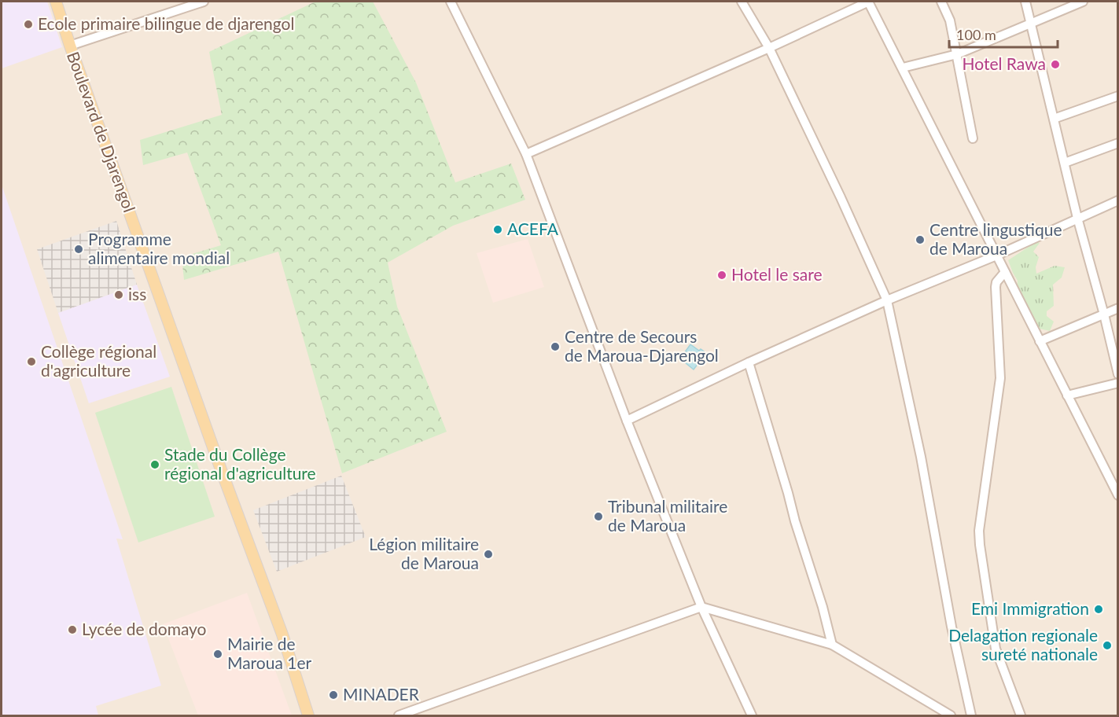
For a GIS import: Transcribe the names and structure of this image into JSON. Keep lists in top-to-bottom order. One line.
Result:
{"streets":{"main road":["Boulevard de Djarengol"]},"places":["Ecole primaire bilingue de djarengol","Hotel Rawa","ACEFA","Centre lingustique de Maroua","Programme alimentaire mondial","Hotel le sare","iss","Centre de Secours de Maroua-Djarengol","Collège régional d'agriculture","Stade du Collège régional d'agriculture","Tribunal militaire de Maroua","Légion militaire de Maroua","Emi Immigration","Lycée de domayo","Delagation regionale sureté nationale","Mairie de Maroua 1er","MINADER"],"scale_bar":"100 m"}
